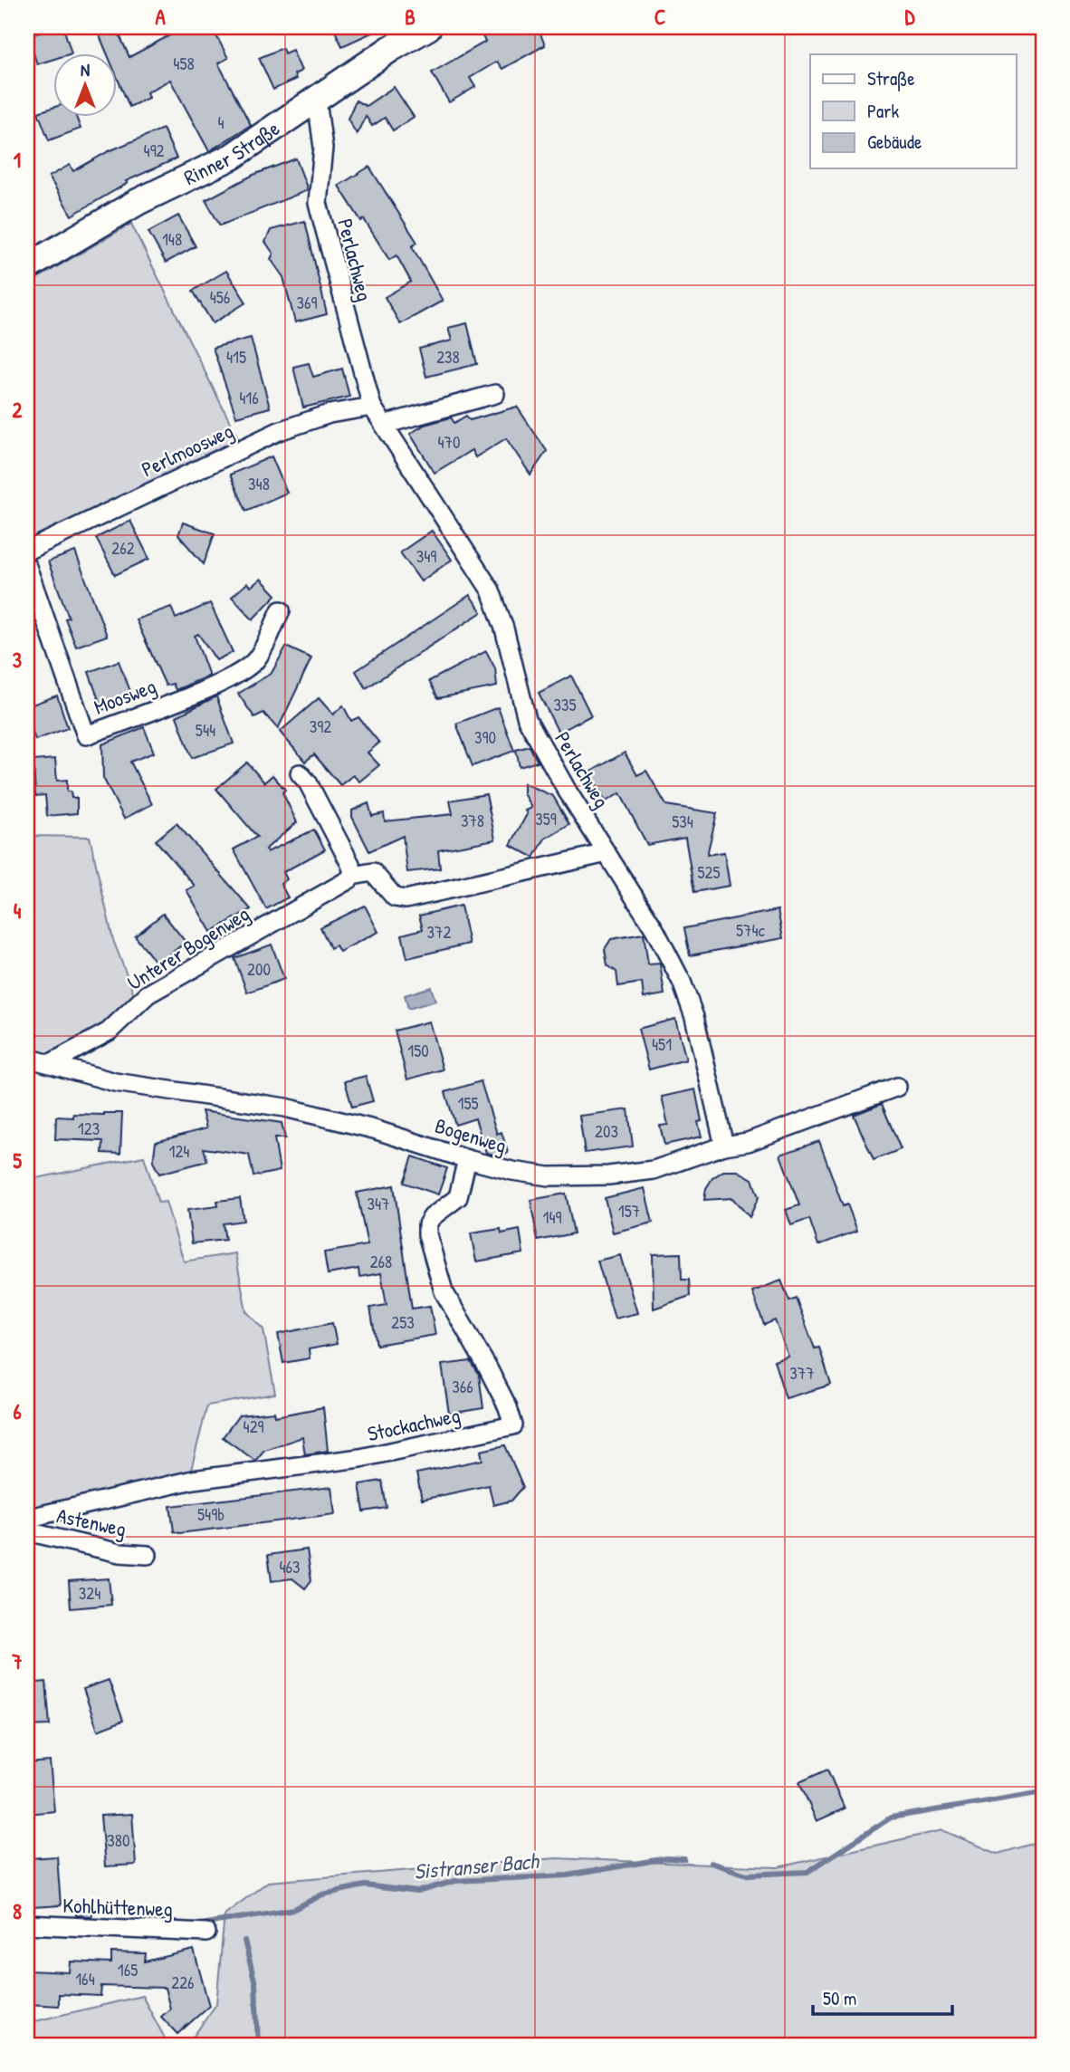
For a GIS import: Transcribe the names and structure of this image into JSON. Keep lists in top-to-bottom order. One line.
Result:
{"streets":{"main road":["Rinner Straße"],"street":["Perlachweg","Perlmoosweg","Moosweg","Unterer Bogenweg","Bogenweg","Stockachweg","Astenweg","Kohlhüttenweg"]},"crossings":[["Rinner Straße","Perlachweg"],["Perlachweg","Perlmoosweg"],["Perlachweg","Bogenweg"],["Unterer Bogenweg","Bogenweg"],["Bogenweg","Stockachweg"]],"water":["Sistranser Bach"],"house_numbers":["458","4","492","148","456","369","415","238","416","470","348","262","349","335","392","544","390","359","378","534","525","574c","372","200","451","150","155","123","203","124","347","157","149","268","253","377","366","429","549b","463","324","380","165","164","226"],"legend":["Straße","Park","Gebäude"],"scale_bar":"50 m","north":"top","grid":{"columns":["A","B","C","D"],"rows":["1","2","3","4","5","6","7","8"]}}
